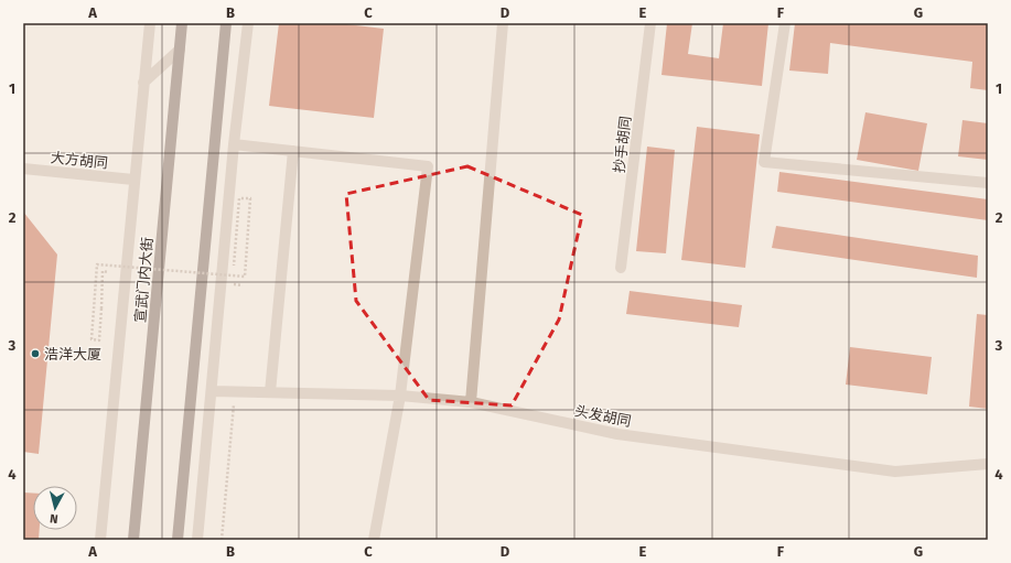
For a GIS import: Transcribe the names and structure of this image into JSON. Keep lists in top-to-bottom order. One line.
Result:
{"streets":{"main road":["宣武门内大街"],"street":["抄手胡同","大方胡同","头发胡同"]},"places":["浩洋大厦"],"north":"bottom","grid":{"columns":["A","B","C","D","E","F","G"],"rows":["1","2","3","4"]}}
